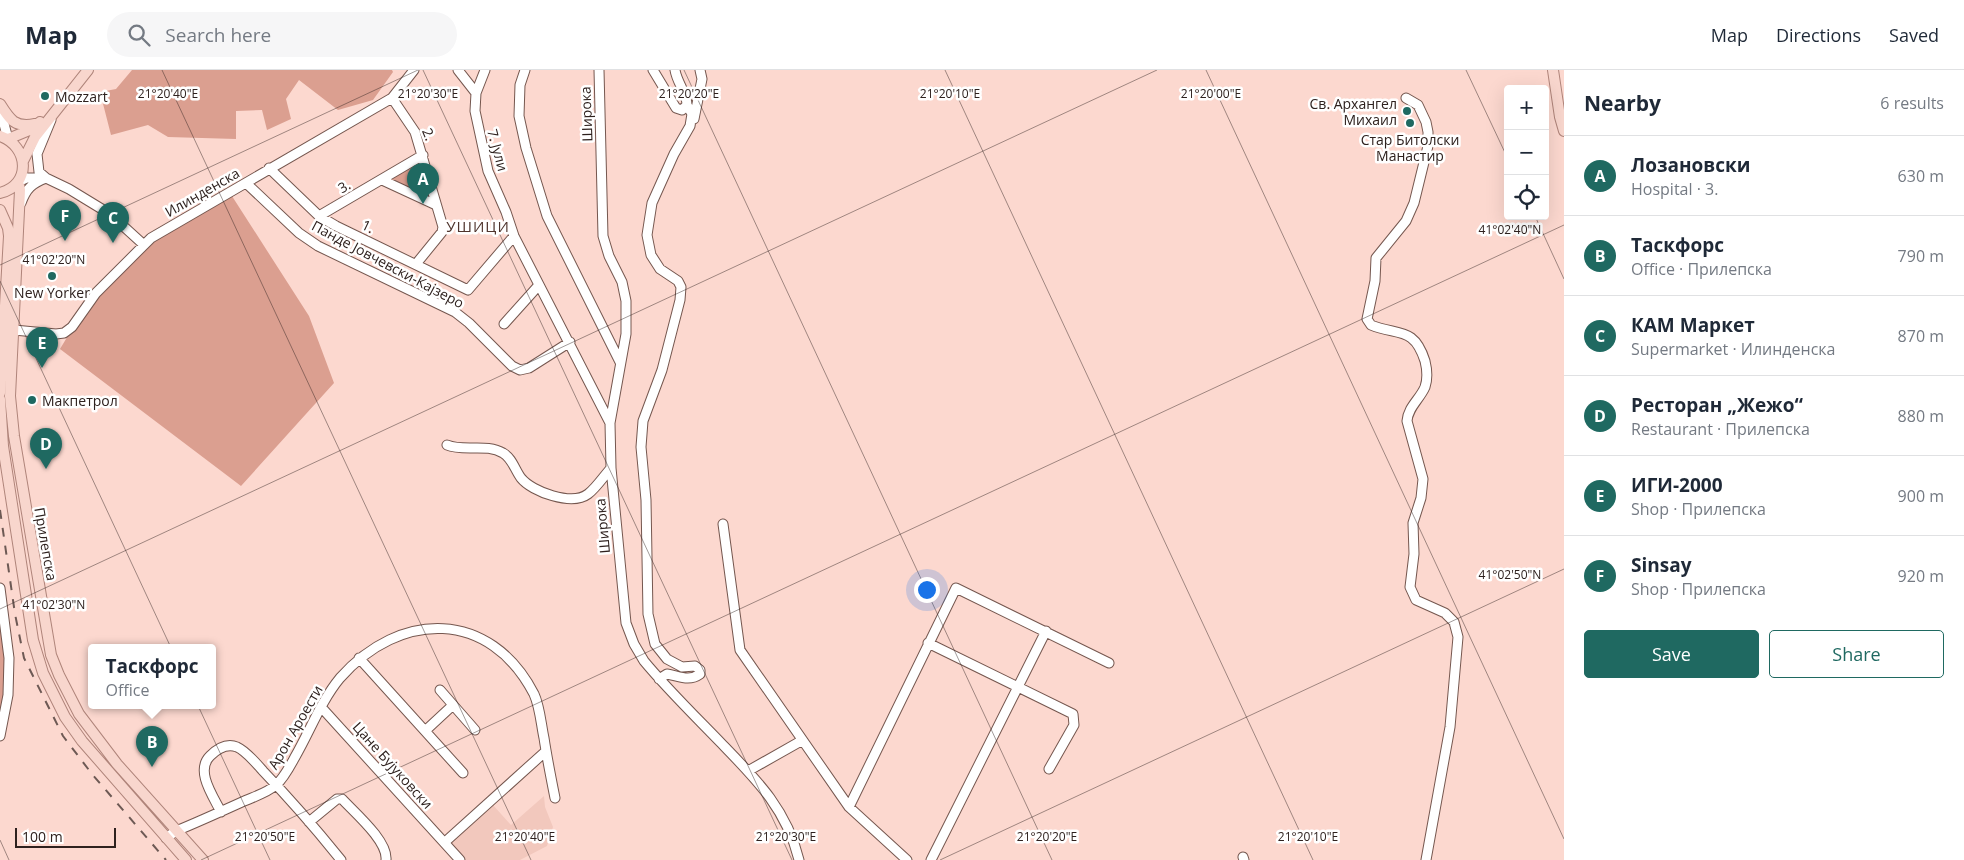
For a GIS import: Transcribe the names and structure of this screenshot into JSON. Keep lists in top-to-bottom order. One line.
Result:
{"streets":{"main road":["Прилепска"],"street":["Широка","2.","7. Јули","3.","Илинденска","1.","Панде Јовчевски-Кајзеро","Арон Ароести","Цане Бујуковски"]},"crossings":[["Широка","7. Јули"],["2.","3."],["2.","Илинденска"],["2.","1."],["7. Јули","1."],["7. Јули","Панде Јовчевски-Кајзеро"],["3.","1."],["Илинденска","1."],["Илинденска","Панде Јовчевски-Кајзеро"],["Илинденска","Прилепска"],["Прилепска","Арон Ароести"],["Арон Ароести","Цане Бујуковски"]],"districts":["УШИЦИ"],"places":["Mozzart","Св. Архангел Михаил","Стар Битолски Манастир","New Yorker","Макпетрол"],"scale_bar":"100 m","page":{"header":"Map","search":"Search here","nav":["Map","Directions","Saved"],"heading":["Nearby","6 results"],"map_buttons":["+","−"],"list":[{"mark":"A","name":"Лозановски","note":"Hospital · 3.","value":"630 m"},{"mark":"B","name":"Таскфорс","note":"Office · Прилепска","value":"790 m"},{"mark":"C","name":"КАМ Маркет","note":"Supermarket · Илинденска","value":"870 m"},{"mark":"D","name":"Ресторан „Жежо“","note":"Restaurant · Прилепска","value":"880 m"},{"mark":"E","name":"ИГИ-2000","note":"Shop · Прилепска","value":"900 m"},{"mark":"F","name":"Sinsay","note":"Shop · Прилепска","value":"920 m"}],"pins":["A","F","C","E","D","B"],"buttons":["Save","Share"],"popup":["Таскфорс","Office"],"scale":"100 m"},"coordinates":["21°20'40\"E","21°20'30\"E","21°20'20\"E","21°20'10\"E","21°20'00\"E","41°02'40\"N","41°02'20\"N","41°02'50\"N","41°02'30\"N","21°20'50\"E"]}
